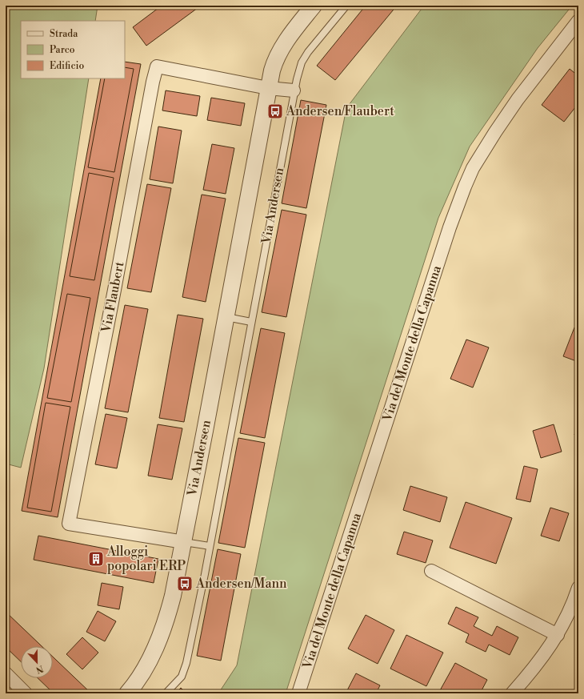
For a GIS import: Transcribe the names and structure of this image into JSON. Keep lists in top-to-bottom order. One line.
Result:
{"streets":{"street":["Via Andersen","Via Flaubert","Via del Monte della Capanna"]},"crossings":[["Via Andersen","Via Flaubert"]],"places":{"bus stop":["Andersen/Flaubert","Andersen/Mann"],"building":["Alloggi popolari ERP"]},"legend":["Strada","Parco","Edificio"],"north":"bottom"}
